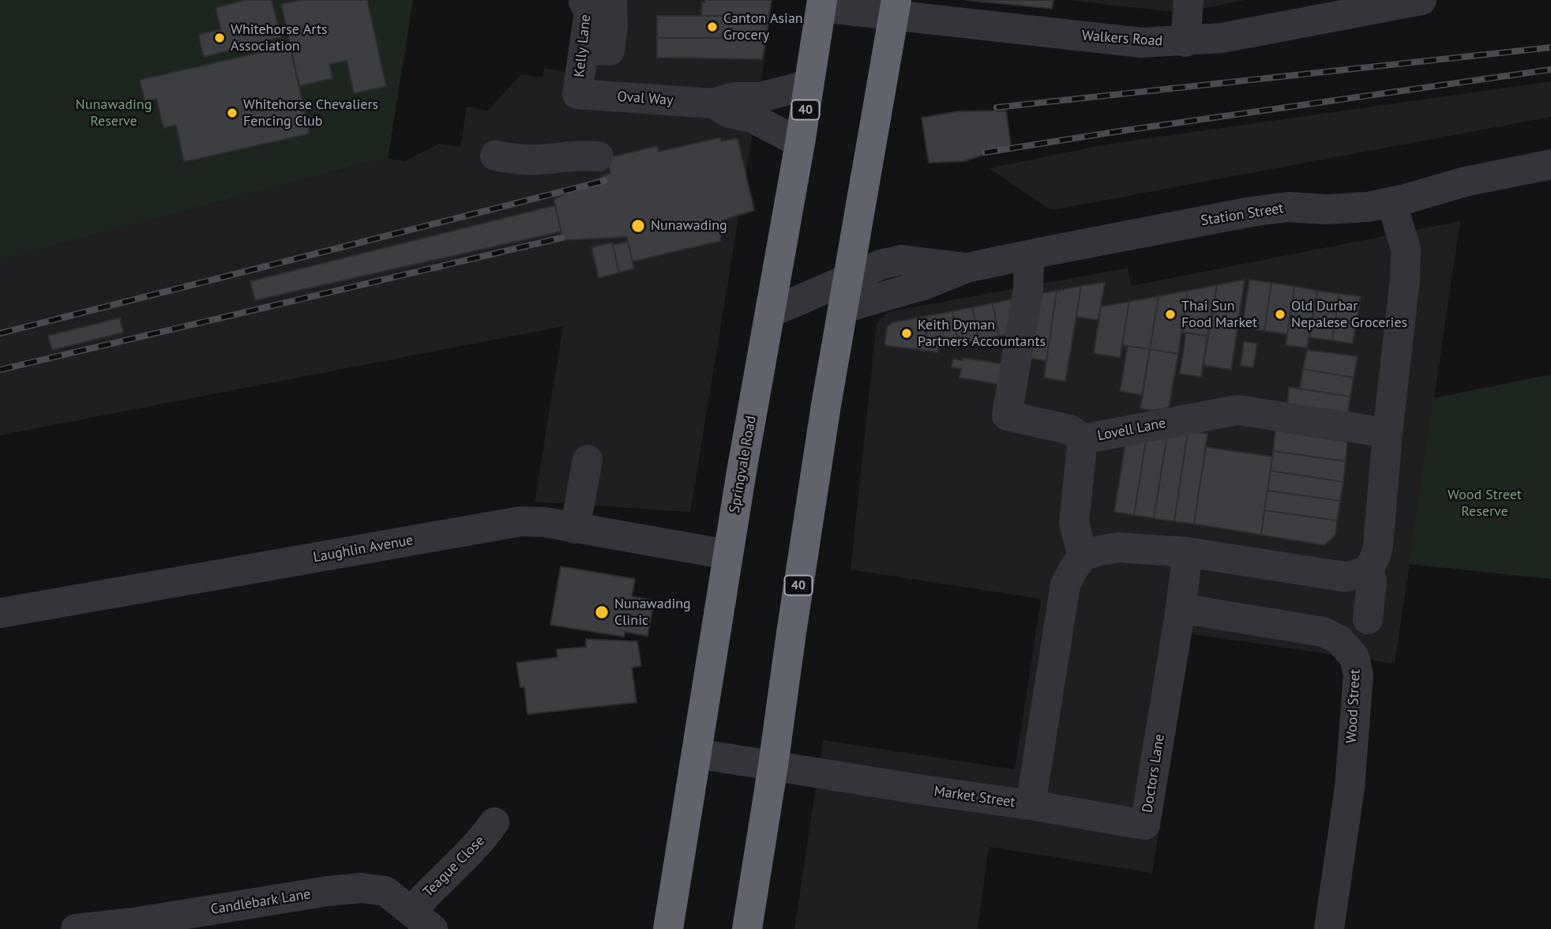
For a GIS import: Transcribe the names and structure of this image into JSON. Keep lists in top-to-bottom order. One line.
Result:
{"streets":{"highway":["40","Springvale Road"],"street":["Walkers Road","Kelly Lane","Oval Way","Station Street","Lovell Lane","Laughlin Avenue","Wood Street","Doctors Lane","Market Street","Teague Close","Candlebark Lane"]},"crossings":[["Walkers Road","40"],["Walkers Road","Springvale Road"],["Kelly Lane","Oval Way"],["Oval Way","Springvale Road"],["40","Station Street"],["40","Market Street"],["Station Street","Lovell Lane"],["Station Street","Springvale Road"],["Springvale Road","Laughlin Avenue"],["Springvale Road","Market Street"],["Wood Street","Doctors Lane"],["Doctors Lane","Market Street"],["Teague Close","Candlebark Lane"]],"parks":["Nunawading Reserve","Wood Street Reserve"],"places":["Canton Asian Grocery","Whitehorse Arts Association","Whitehorse Chevaliers Fencing Club","Nunawading","Thai Sun Food Market","Old Durbar Nepalese Groceries","Keith Dyman Partners Accountants","Nunawading Clinic"]}
